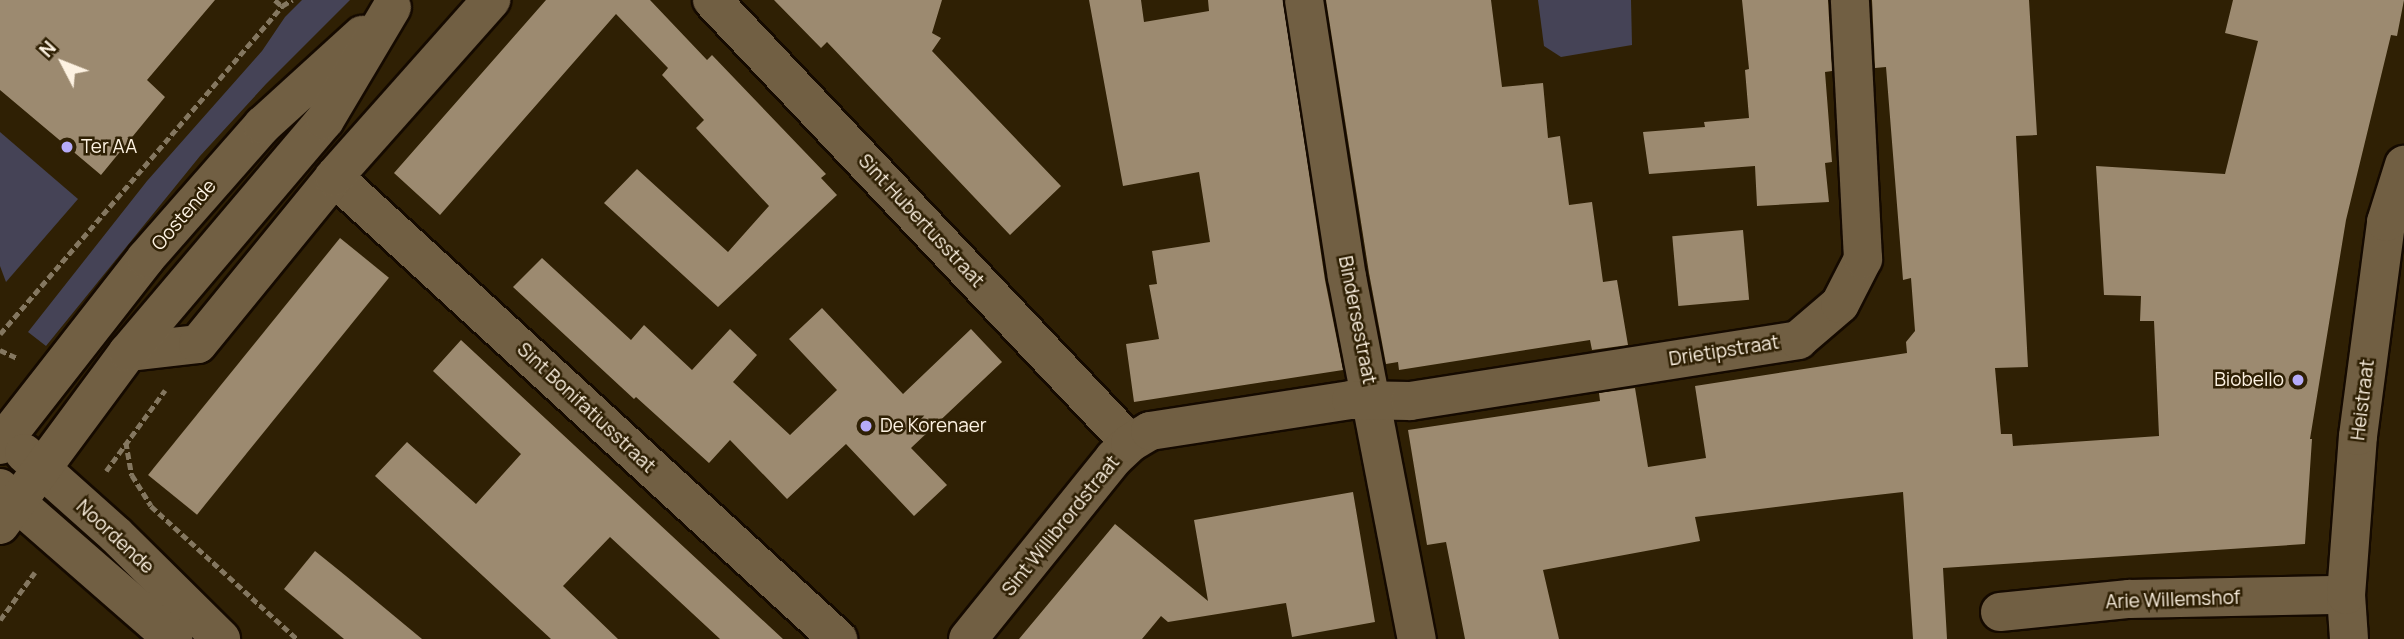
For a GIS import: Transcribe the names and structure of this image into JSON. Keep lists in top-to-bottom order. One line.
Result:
{"streets":{"street":["Oostende","Sint Hubertusstraat","Bindersestraat","Drietipstraat","Heistraat","Sint Bonifatiusstraat","Sint Willibrordstraat","Noordende","Arie Willemshof"]},"crossings":[["Oostende","Noordende"],["Sint Hubertusstraat","Sint Willibrordstraat"],["Bindersestraat","Drietipstraat"],["Bindersestraat","Sint Willibrordstraat"],["Drietipstraat","Sint Willibrordstraat"],["Heistraat","Arie Willemshof"]],"places":["Ter AA","Biobello","De Korenaer"],"north":"top left"}
